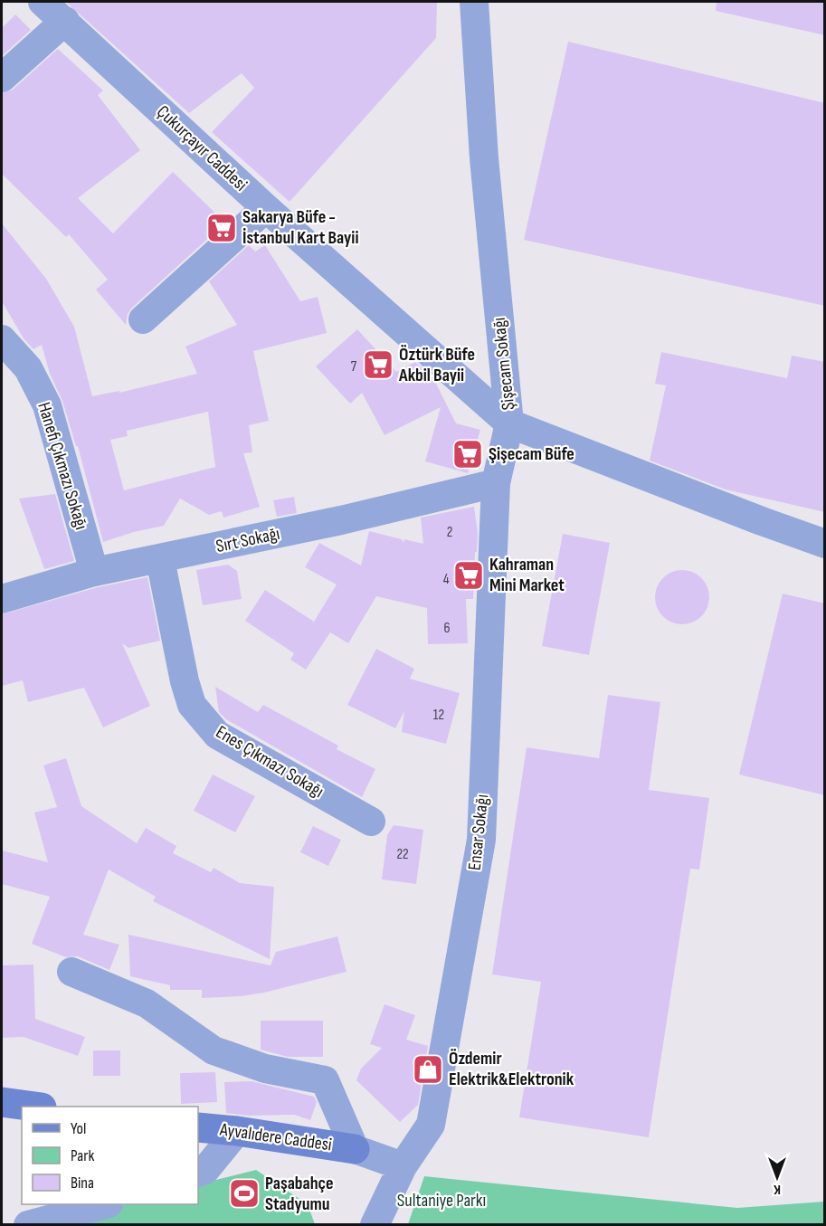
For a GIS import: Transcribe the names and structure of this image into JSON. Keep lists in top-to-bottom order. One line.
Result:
{"streets":{"street":["Çukurçayır Caddesi","Şişecam Sokağı","Hanefi Çıkmazı Sokağı","Sırt Sokağı","Enes Çıkmazı Sokağı","Ensar Sokağı","Ayvalıdere Caddesi"]},"crossings":[["Çukurçayır Caddesi","Şişecam Sokağı"],["Çukurçayır Caddesi","Ensar Sokağı"],["Şişecam Sokağı","Ensar Sokağı"],["Hanefi Çıkmazı Sokağı","Sırt Sokağı"],["Sırt Sokağı","Enes Çıkmazı Sokağı"],["Sırt Sokağı","Ensar Sokağı"]],"parks":["Sultaniye Parkı"],"places":{"supermarket":["Sakarya Büfe - İstanbul Kart Bayii","Öztürk Büfe Akbil Bayii","Şişecam Büfe","Kahraman Mini Market"],"shop":["Özdemir Elektrik&Elektronik"],"sports":["Paşabahçe Stadyumu"]},"house_numbers":["7","2","4","6","12","22"],"legend":["Yol","Park","Bina"],"north":"bottom"}
